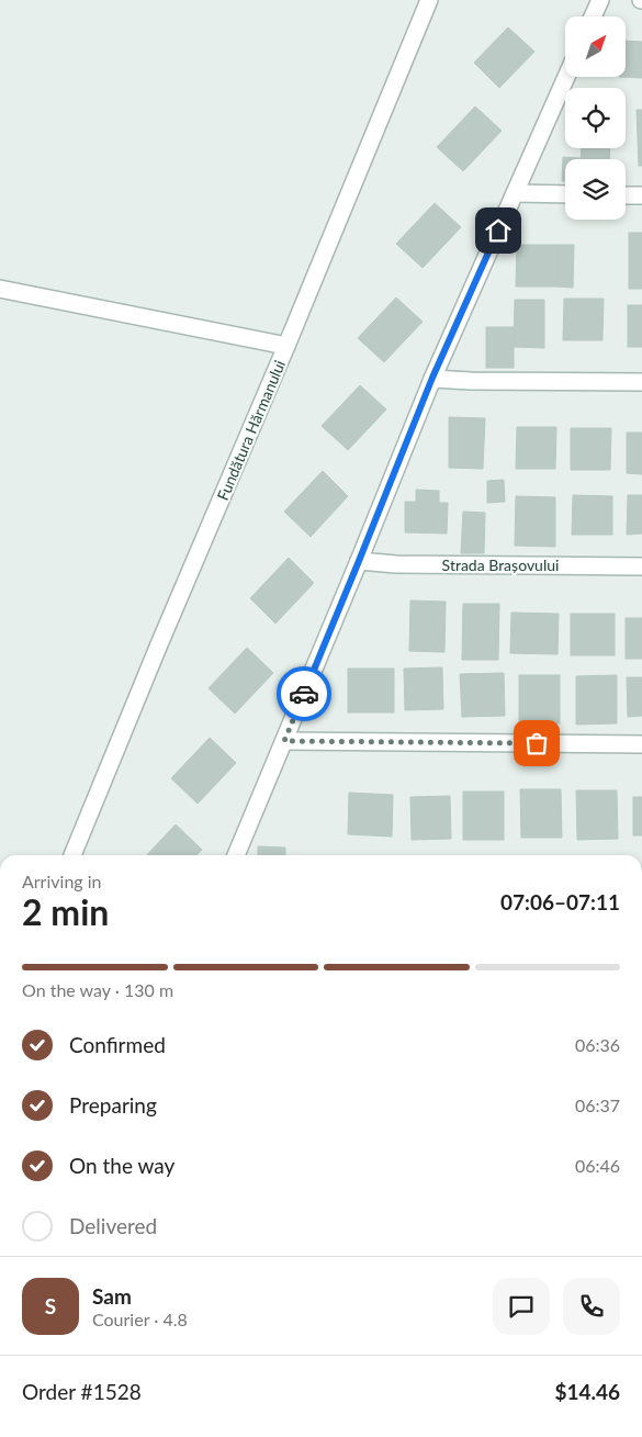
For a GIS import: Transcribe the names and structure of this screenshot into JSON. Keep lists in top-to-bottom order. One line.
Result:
{"streets":{"street":["Fundătura Hărmanului","Strada Brașovului"]},"north":"top right","page":{"heading":["2 min","Arriving in","07:06–07:11"],"panel":["Sam","Courier · 4.8","Order #1528","$14.46"],"bar":"On the way · 130 m","list":[["Confirmed","06:36"],["Preparing","06:37"],["On the way","06:46"],"Delivered"],"round":"S"}}
